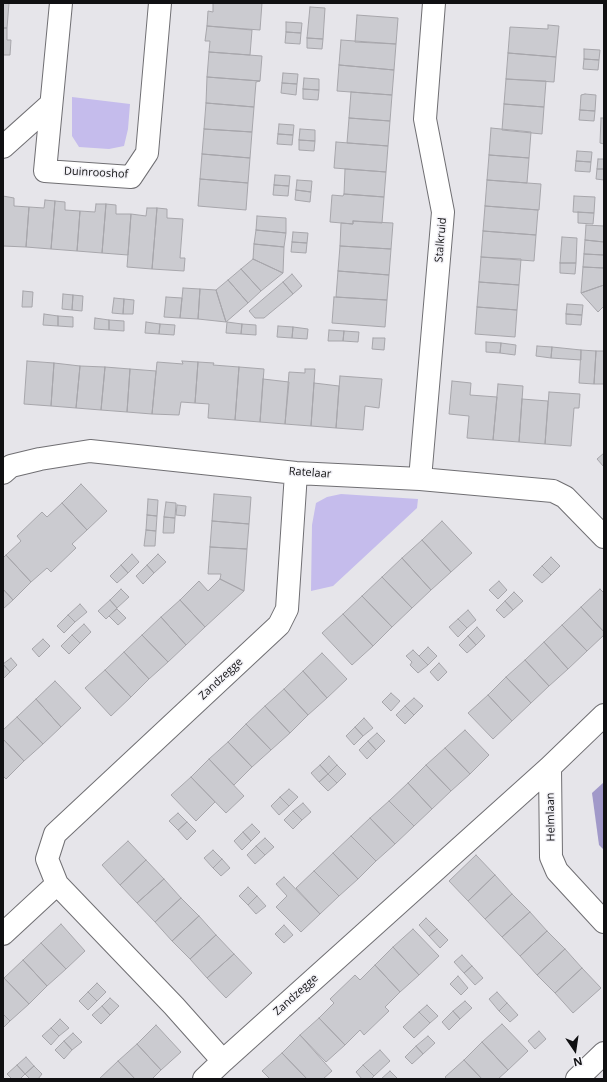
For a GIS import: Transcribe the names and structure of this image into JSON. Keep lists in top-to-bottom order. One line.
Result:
{"streets":{"street":["Duinrooshof","Stalkruid","Ratelaar","Zandzegge","Helmlaan"]},"crossings":[["Stalkruid","Ratelaar"],["Ratelaar","Zandzegge"],["Zandzegge","Helmlaan"]],"north":"bottom"}
